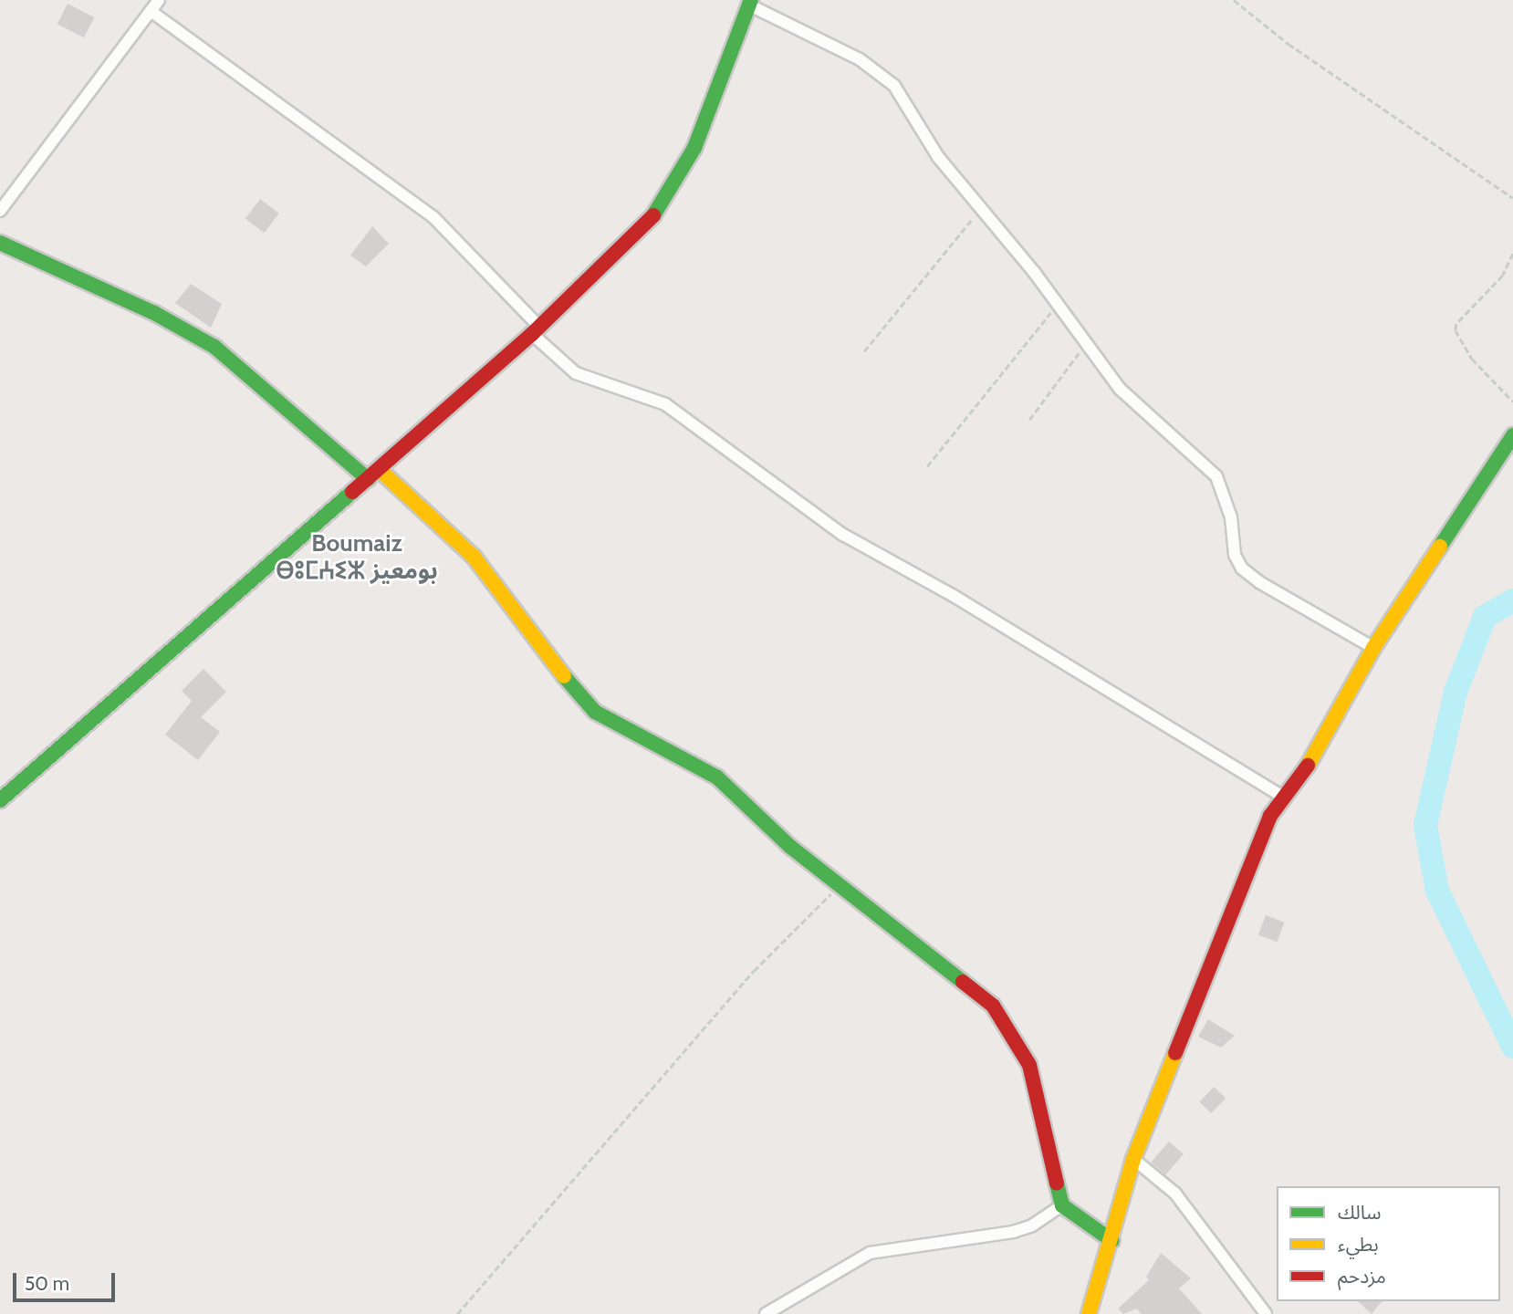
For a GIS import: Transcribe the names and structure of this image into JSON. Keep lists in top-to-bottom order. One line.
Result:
{"districts":["Boumaiz ⴱⵓⵎⵄⵉⵣ بومعيز"],"legend":["سالك","بطيء","مزدحم"],"scale_bar":"50 m"}
